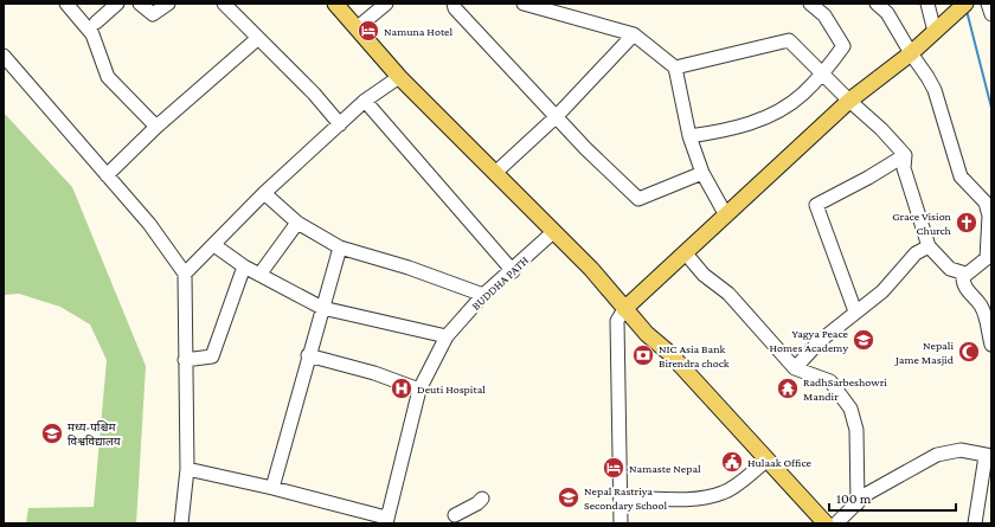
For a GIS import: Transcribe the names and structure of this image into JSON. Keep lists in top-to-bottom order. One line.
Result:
{"streets":{"street":["BUDDHA PATH"]},"places":{"hotel":["Namuna Hotel","Namaste Nepal"],"church":["Grace Vision Church"],"school or university":["Yagya Peace Homes Academy","मध्य-पश्चिम विश्वविद्यालय","Nepal Rastriya Secondary School"],"mosque":["Nepali Jame Masjid"],"bank":["NIC Asia Bank Birendra chock"],"hospital":["Deuti Hospital"],"temple":["RadhSarbeshowri Mandir"],"public building":["Hulaak Office"]},"scale_bar":"100 m"}
